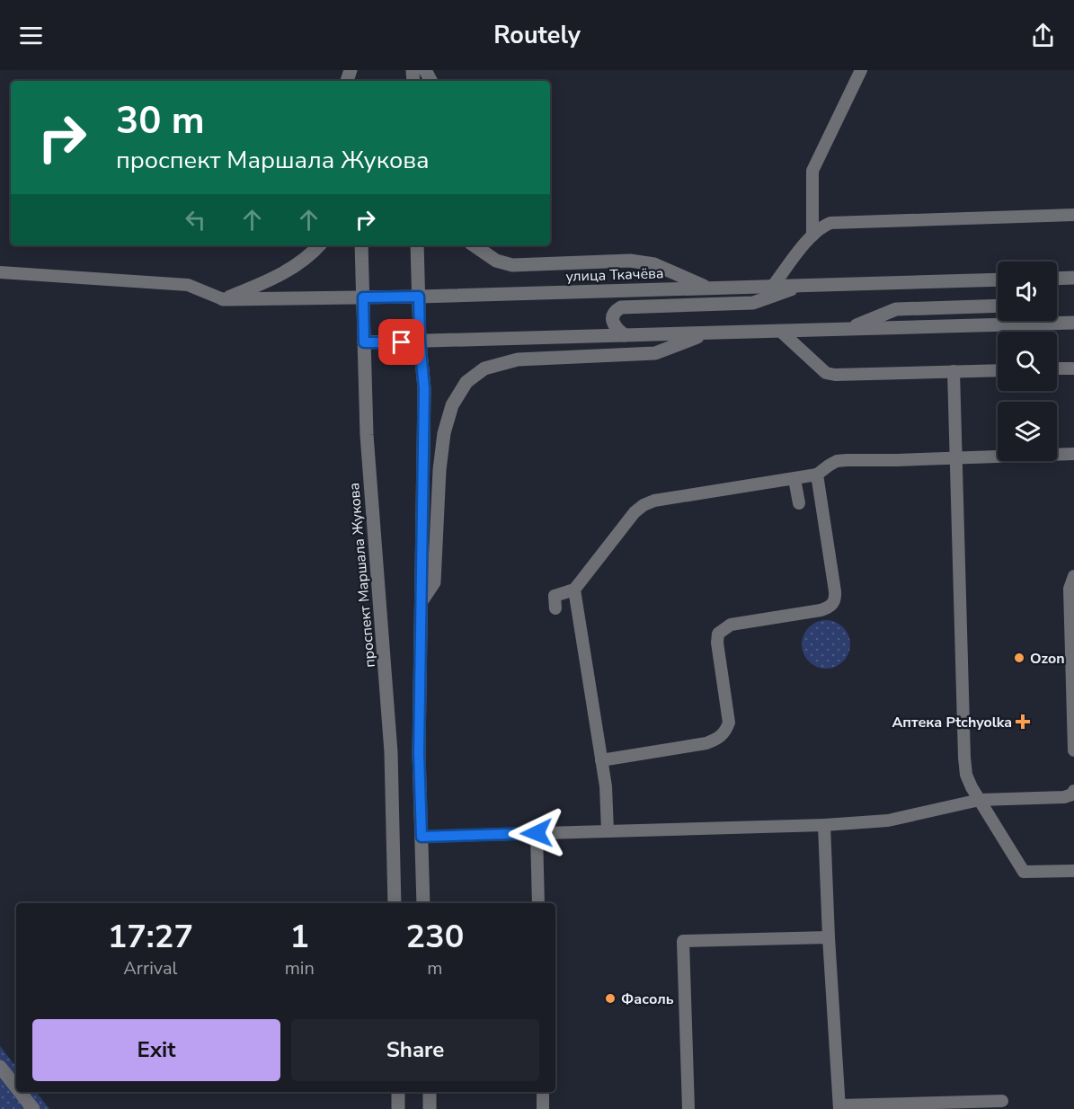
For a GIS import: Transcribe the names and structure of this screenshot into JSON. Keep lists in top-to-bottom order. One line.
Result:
{"streets":{"street":["улица Ткачёва","проспект Маршала Жукова"]},"crossings":[["улица Ткачёва","проспект Маршала Жукова"]],"places":{"other":["Ozon","Фасоль"],"health":["Аптека Ptchyolka"]},"page":{"header":"Routely","turn":["30 m","проспект Маршала Жукова"],"eta":["17:27","Arrival","1","min","230","m"],"buttons":["Exit","Share"]}}
